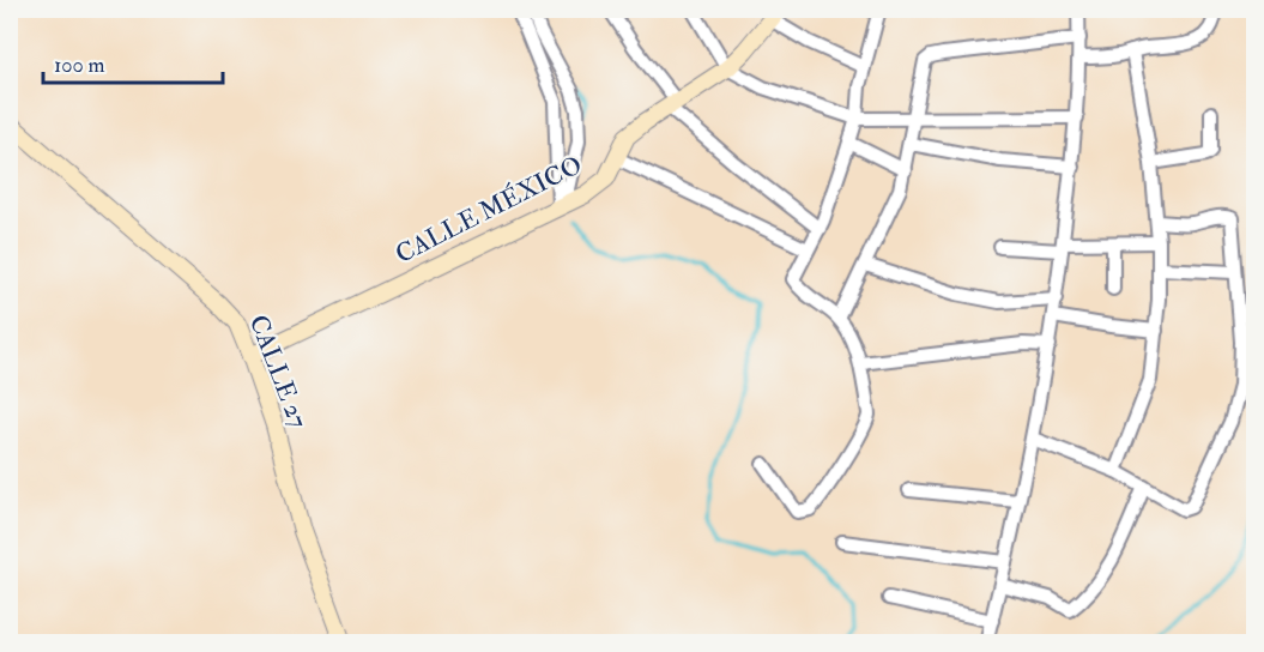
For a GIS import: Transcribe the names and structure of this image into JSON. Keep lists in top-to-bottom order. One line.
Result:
{"streets":{"street":["CALLE MÉXICO","CALLE 27"]},"crossings":[["CALLE MÉXICO","CALLE 27"]],"scale_bar":"100 m"}
